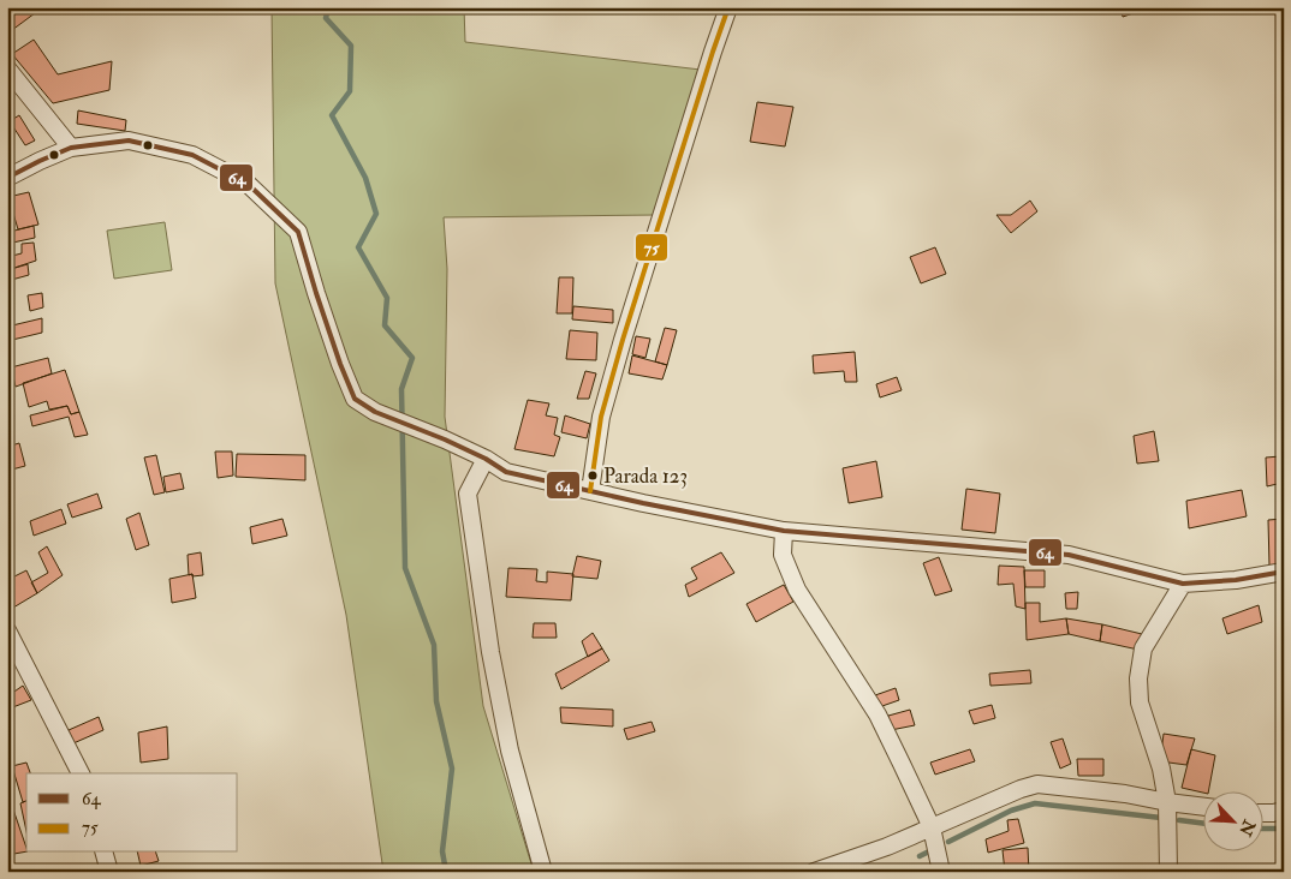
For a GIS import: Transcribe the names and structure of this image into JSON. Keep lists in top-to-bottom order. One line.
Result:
{"places":["Parada 123"],"lines":["transit line 75","transit line 64"],"legend":["64","75"],"north":"bottom right"}
